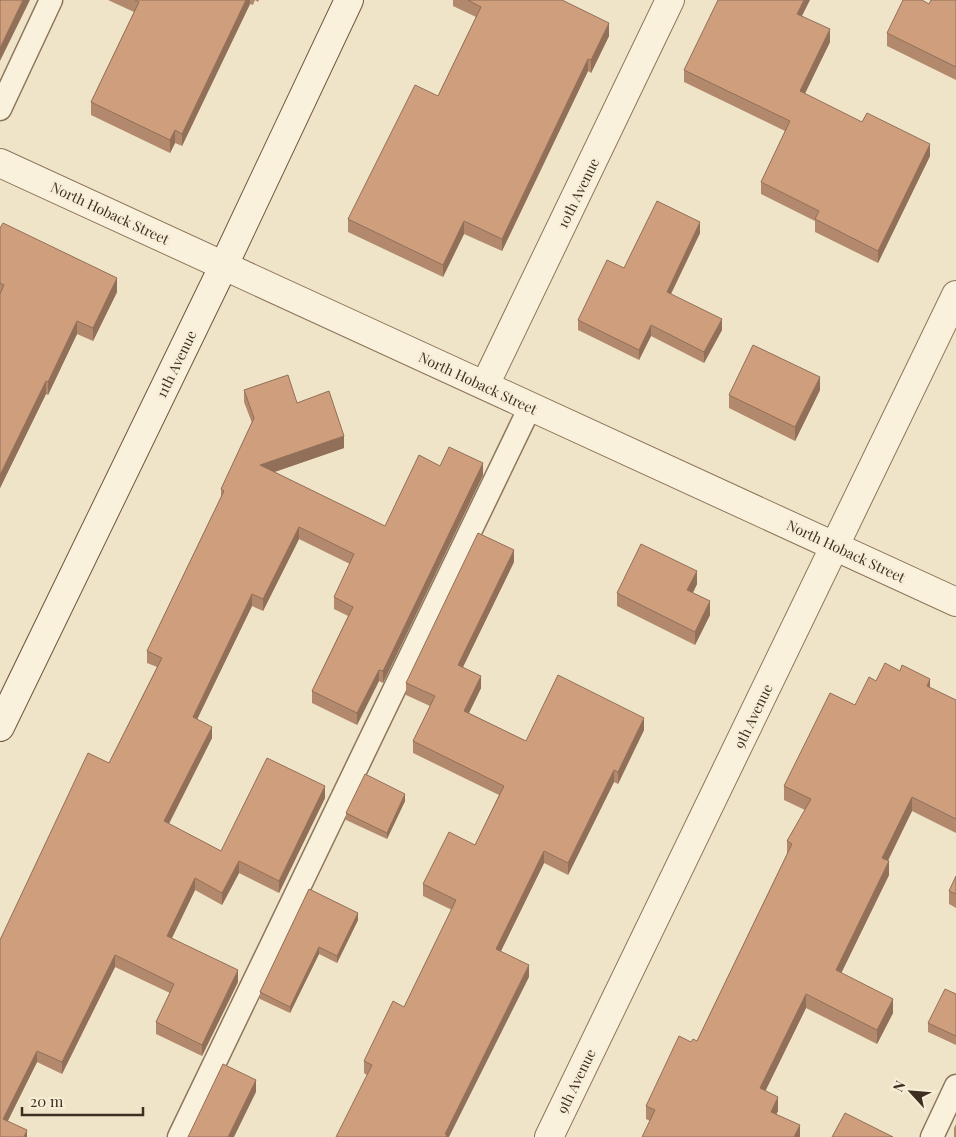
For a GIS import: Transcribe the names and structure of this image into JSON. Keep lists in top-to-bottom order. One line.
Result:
{"streets":{"street":["10th Avenue","North Hoback Street","11th Avenue","9th Avenue"]},"crossings":[["10th Avenue","North Hoback Street"],["North Hoback Street","11th Avenue"],["North Hoback Street","9th Avenue"]],"scale_bar":"20 m","north":"top left"}
